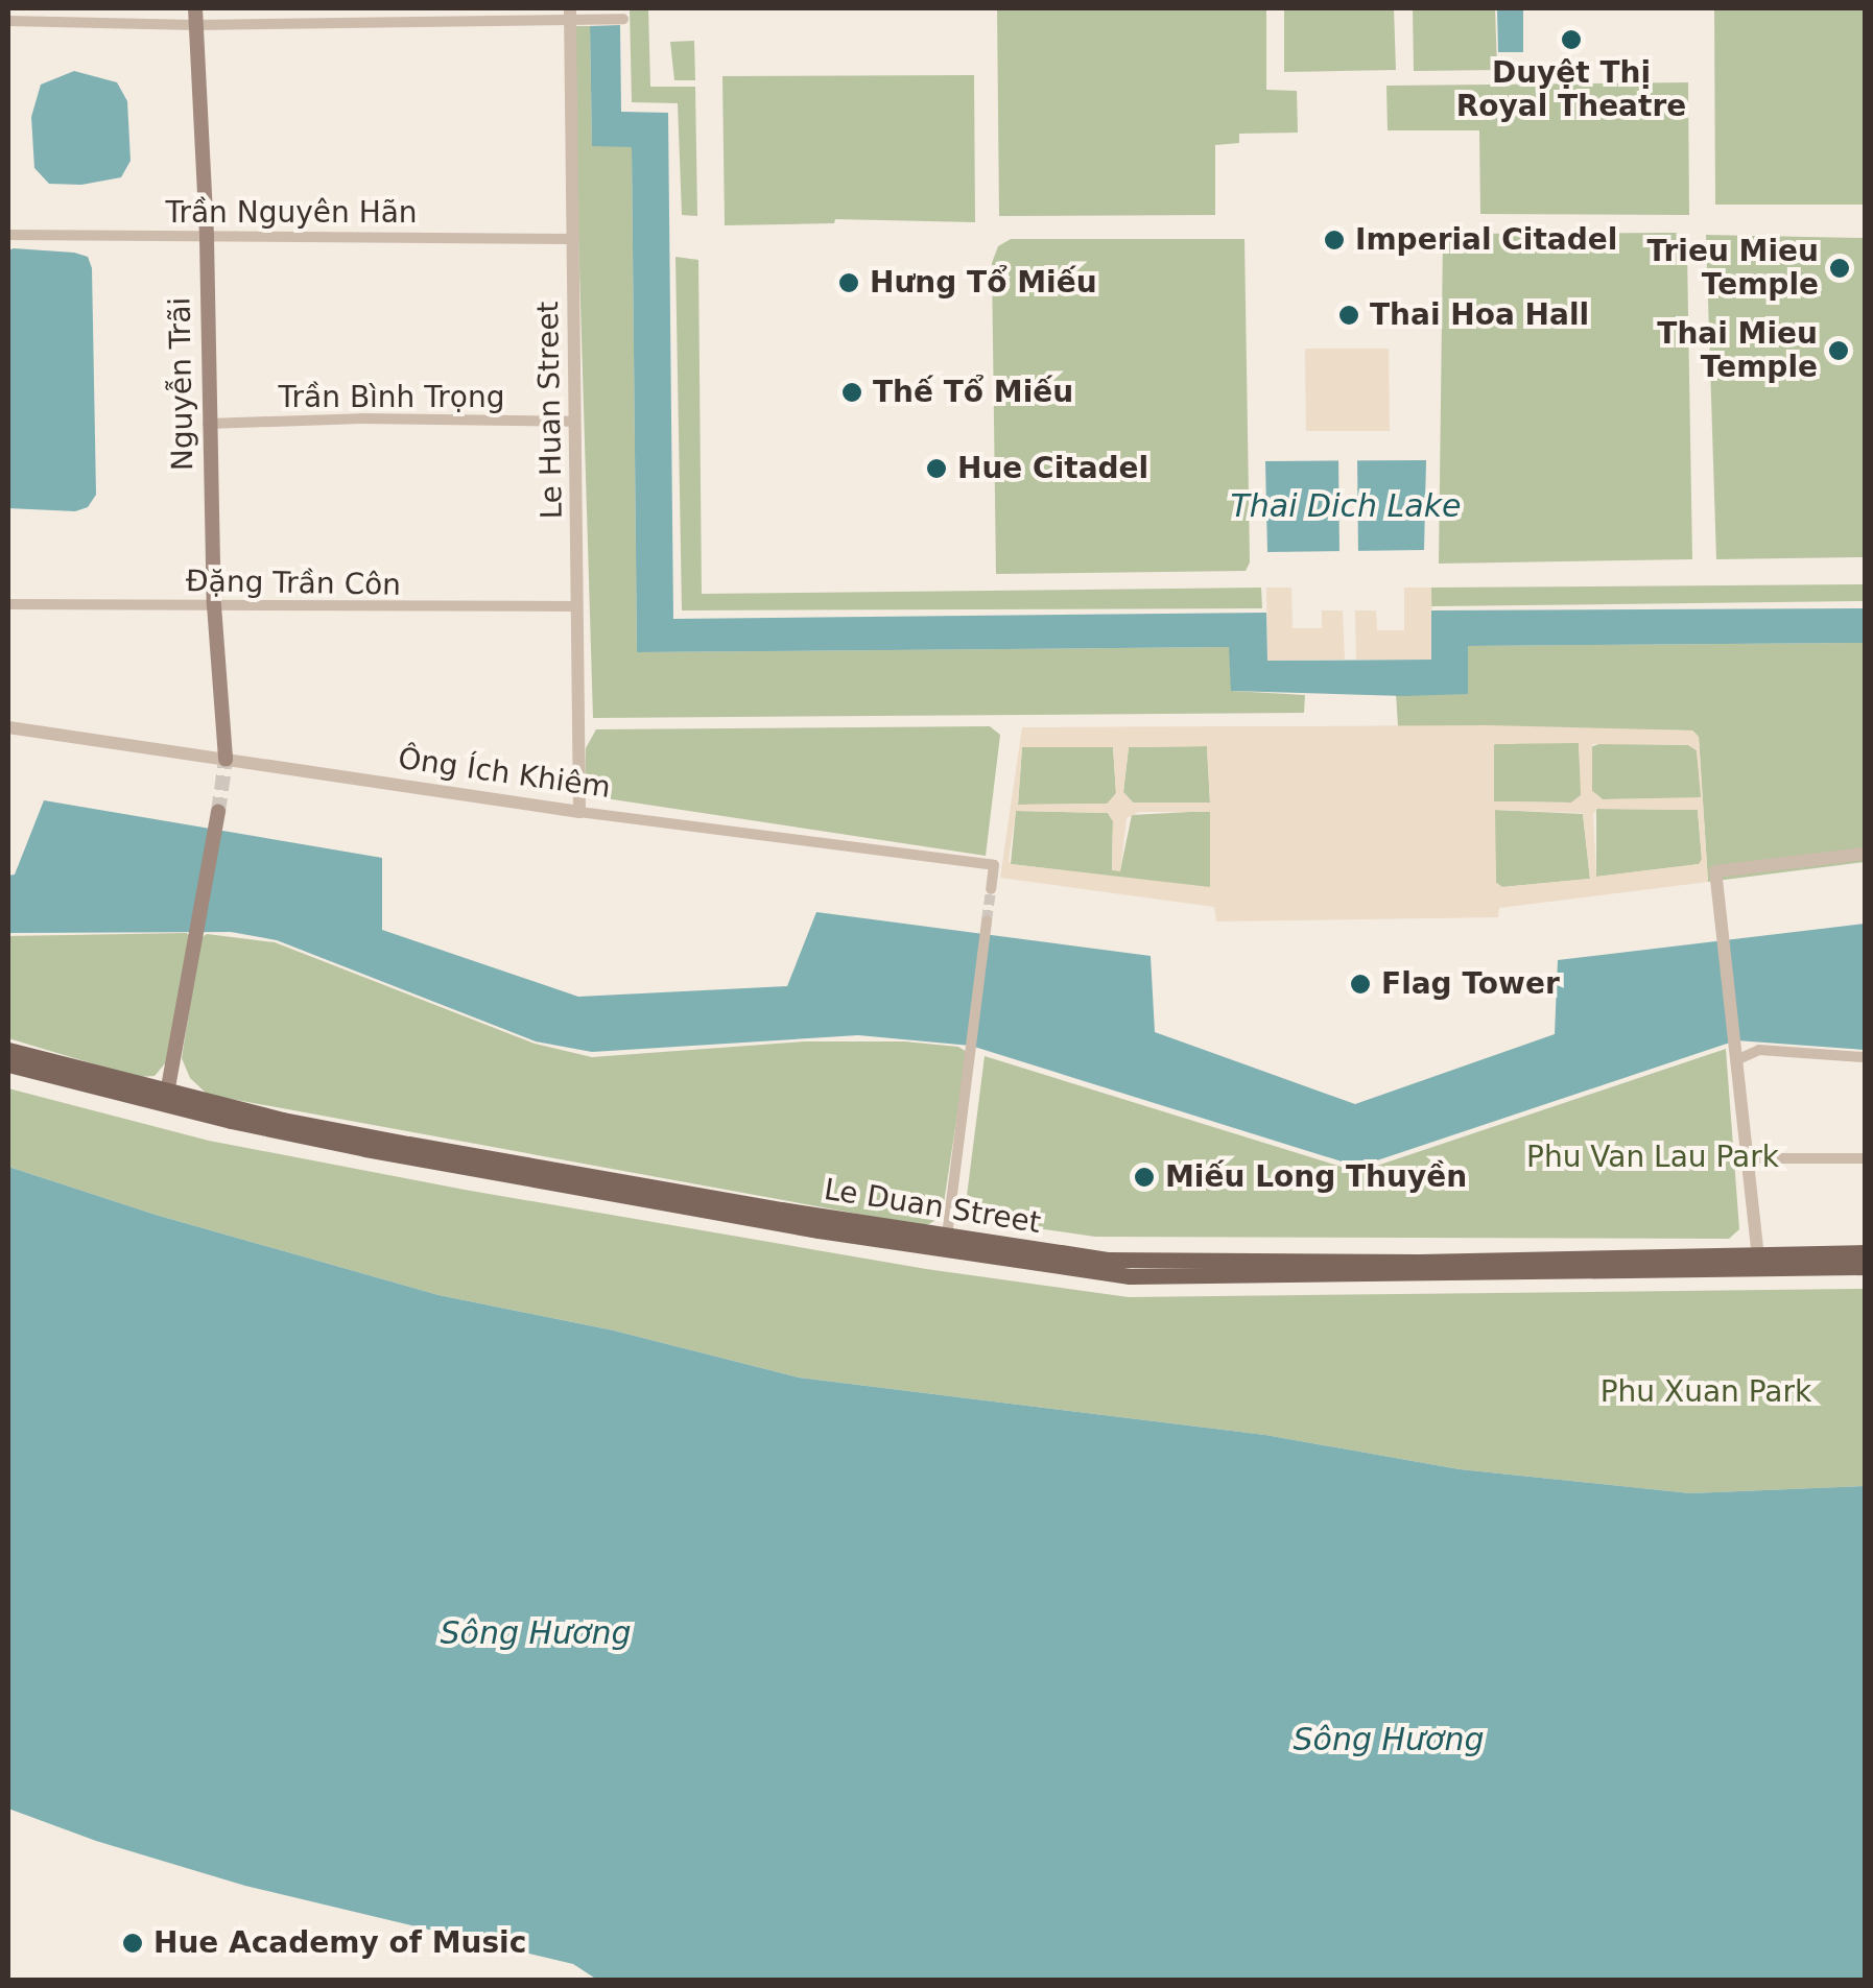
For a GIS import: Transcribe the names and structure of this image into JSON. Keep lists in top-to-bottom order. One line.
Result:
{"streets":{"main road":["Nguyễn Trãi","Le Duan Street"],"street":["Trần Nguyên Hãn","Trần Bình Trọng","Le Huan Street","Đặng Trần Côn","Ông Ích Khiêm"]},"crossings":[["Trần Nguyên Hãn","Nguyễn Trãi"],["Trần Nguyên Hãn","Le Huan Street"],["Nguyễn Trãi","Trần Bình Trọng"],["Nguyễn Trãi","Đặng Trần Côn"],["Nguyễn Trãi","Ông Ích Khiêm"],["Trần Bình Trọng","Le Huan Street"],["Le Huan Street","Đặng Trần Côn"],["Le Huan Street","Ông Ích Khiêm"]],"water":["Thai Dich Lake","Sông Hương"],"parks":["Phu Van Lau Park","Phu Xuan Park"],"places":["Duyệt Thị Royal Theatre","Imperial Citadel","Trieu Mieu Temple","Hưng Tổ Miếu","Thai Hoa Hall","Thai Mieu Temple","Thế Tổ Miếu","Hue Citadel","Flag Tower","Miếu Long Thuyền","Hue Academy of Music"]}
